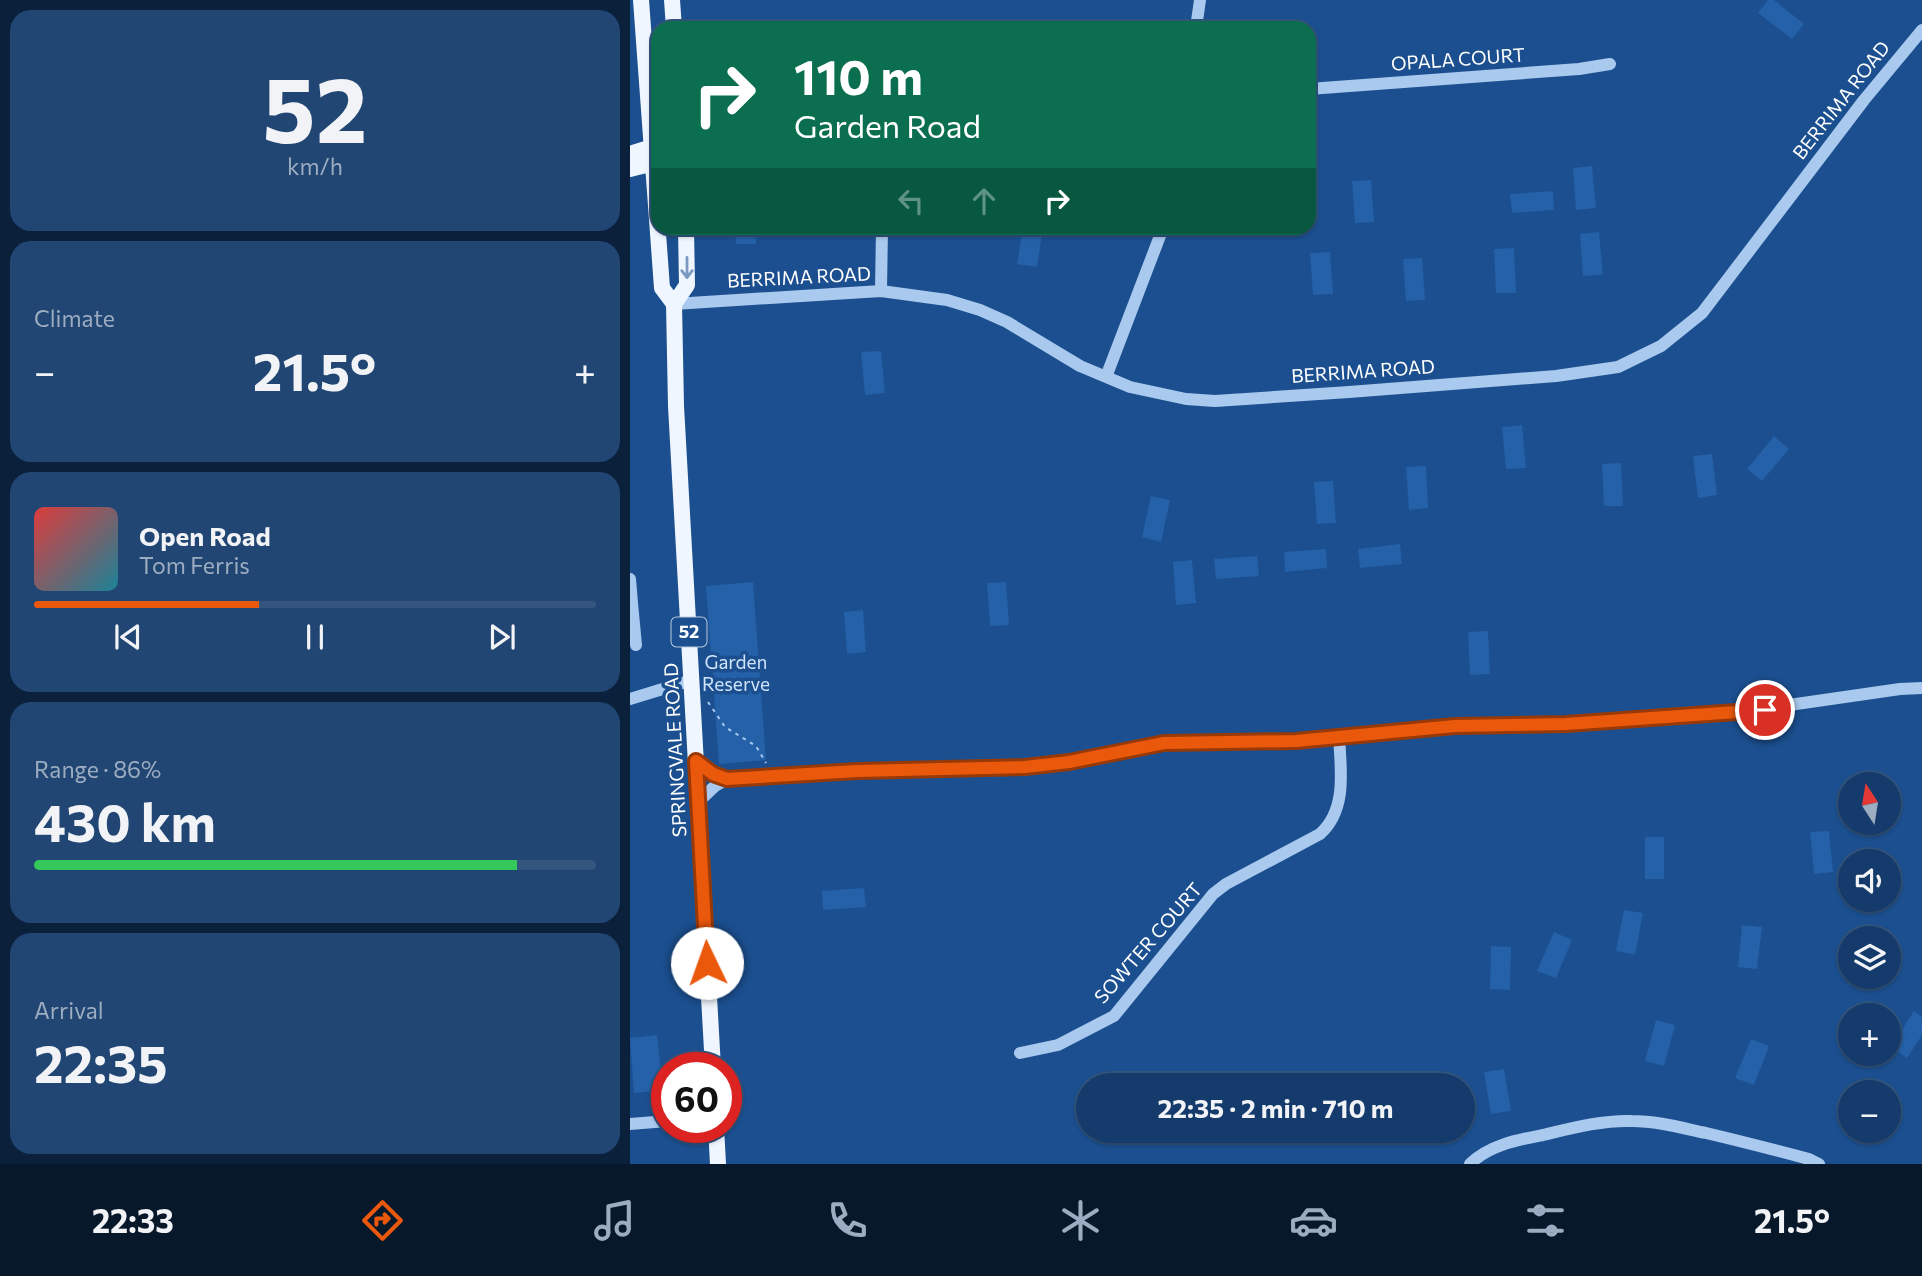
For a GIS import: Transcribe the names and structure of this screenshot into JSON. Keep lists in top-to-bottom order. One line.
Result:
{"streets":{"main road":["52","SPRINGVALE ROAD"],"street":["OPALA COURT","BERRIMA ROAD","SOWTER COURT"]},"crossings":[["BERRIMA ROAD","SPRINGVALE ROAD"]],"parks":["Garden Reserve"],"north":"top","page":{"tile":[["52","km/h"],"Climate",["Range · 86%","430 km"],["Arrival","22:35"]],"turn":["110 m","Garden Road"],"heat":["−","21.5°","+"],"song":["Open Road","Tom Ferris"],"map_buttons":["+","−"],"limit":"60","trip":"22:35 · 2 min · 710 m","tabs":["22:33","21.5°"]}}
